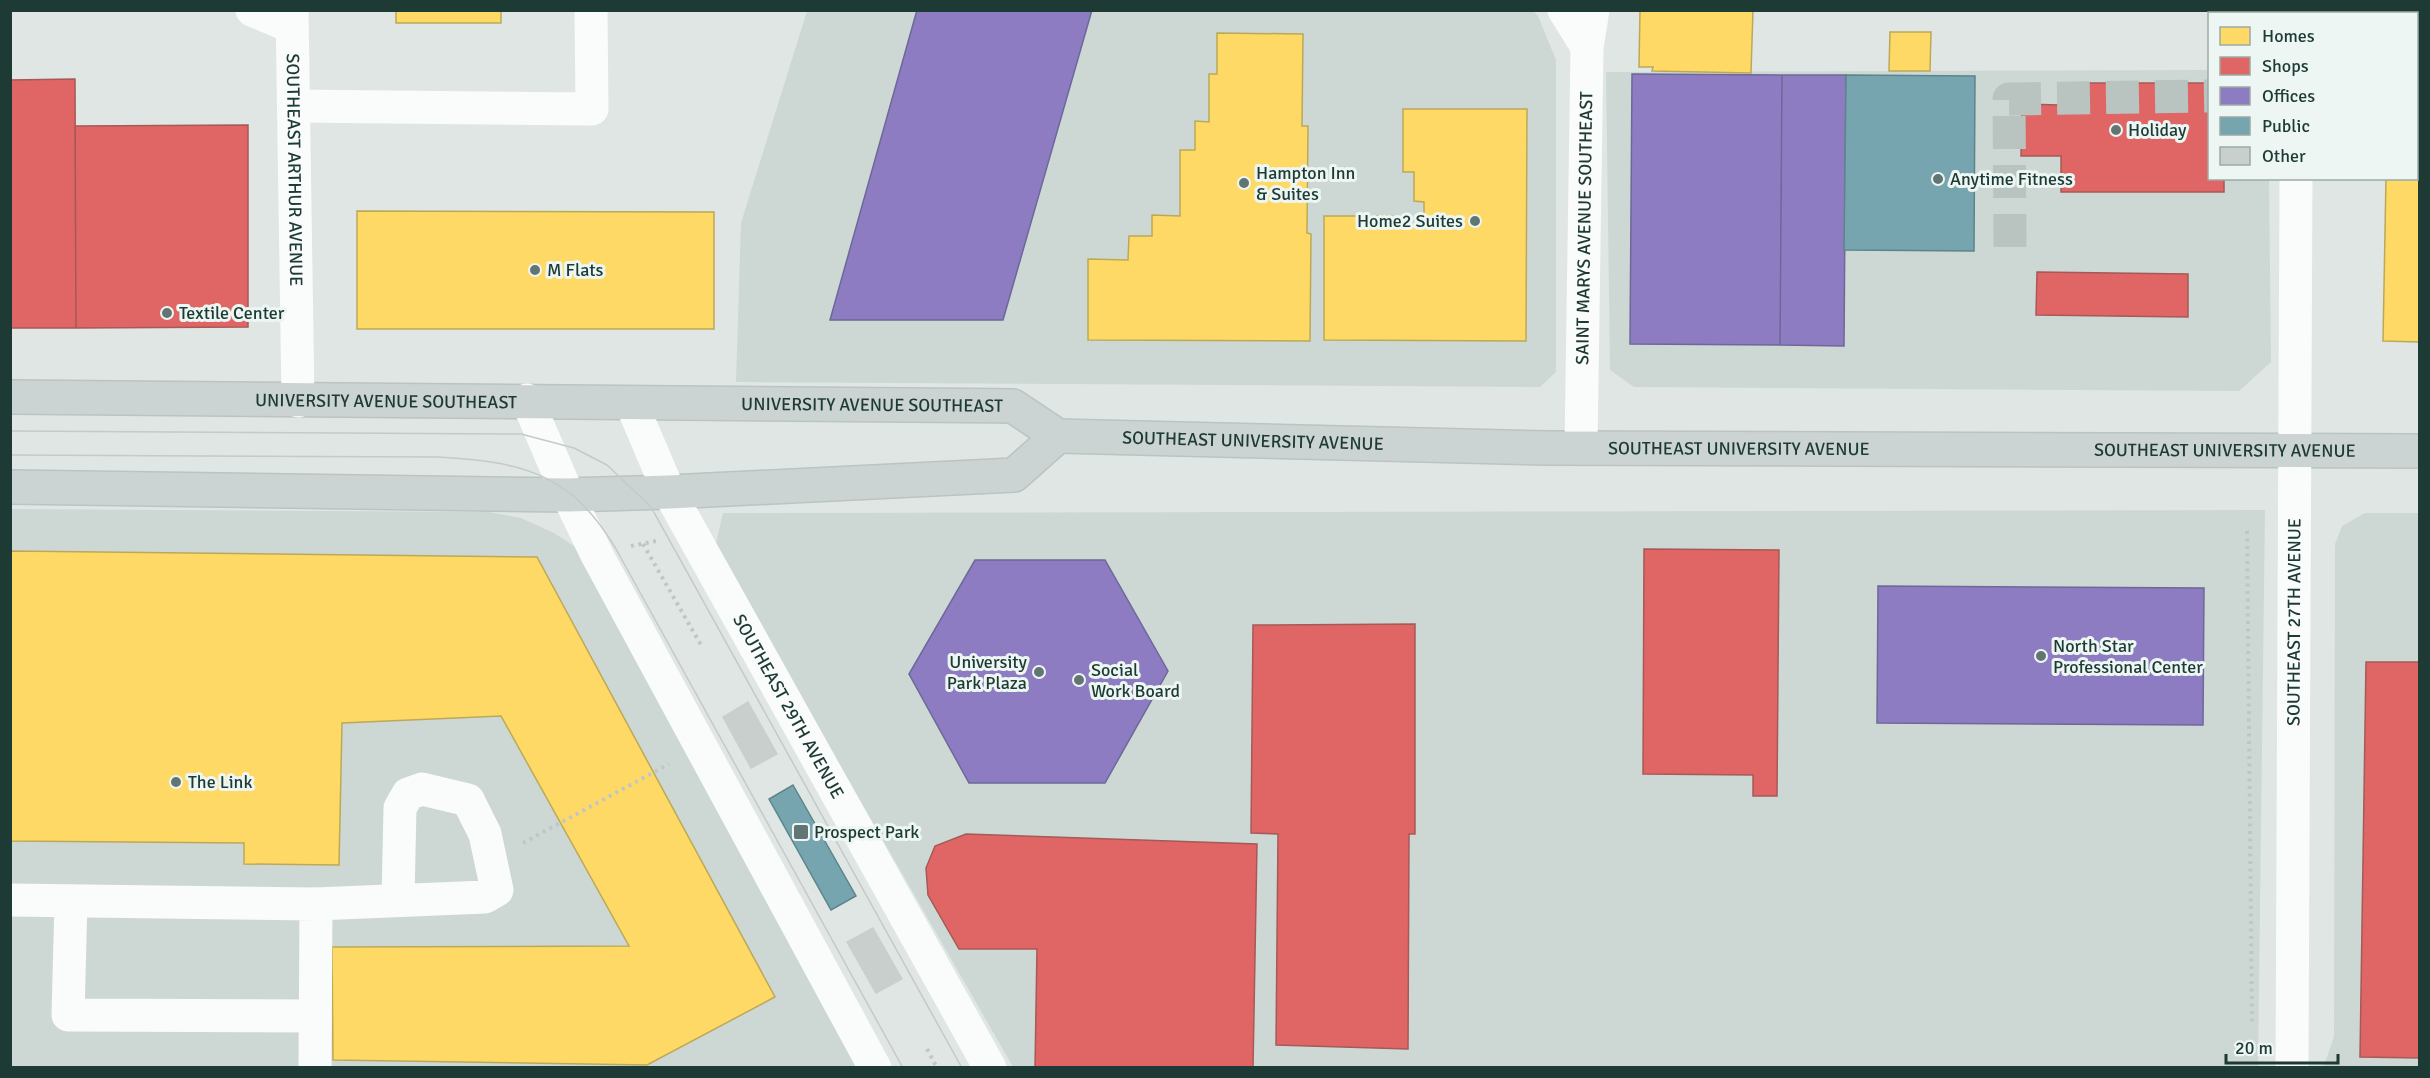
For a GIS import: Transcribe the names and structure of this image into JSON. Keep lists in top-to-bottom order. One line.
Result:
{"streets":{"main road":["UNIVERSITY AVENUE SOUTHEAST","SOUTHEAST UNIVERSITY AVENUE"],"street":["SOUTHEAST ARTHUR AVENUE","SAINT MARYS AVENUE SOUTHEAST","SOUTHEAST 27TH AVENUE","SOUTHEAST 29TH AVENUE"]},"crossings":[["SOUTHEAST ARTHUR AVENUE","UNIVERSITY AVENUE SOUTHEAST"],["SAINT MARYS AVENUE SOUTHEAST","SOUTHEAST UNIVERSITY AVENUE"],["UNIVERSITY AVENUE SOUTHEAST","SOUTHEAST UNIVERSITY AVENUE"],["UNIVERSITY AVENUE SOUTHEAST","SOUTHEAST 29TH AVENUE"],["SOUTHEAST UNIVERSITY AVENUE","SOUTHEAST 27TH AVENUE"]],"places":{"other":["Holiday","Anytime Fitness","Hampton Inn & Suites","Home2 Suites","M Flats","Textile Center","North Star Professional Center","University Park Plaza","Social Work Board","The Link"],"transit":["Prospect Park"]},"legend":["Homes","Shops","Offices","Public","Other"],"scale_bar":"20 m"}
